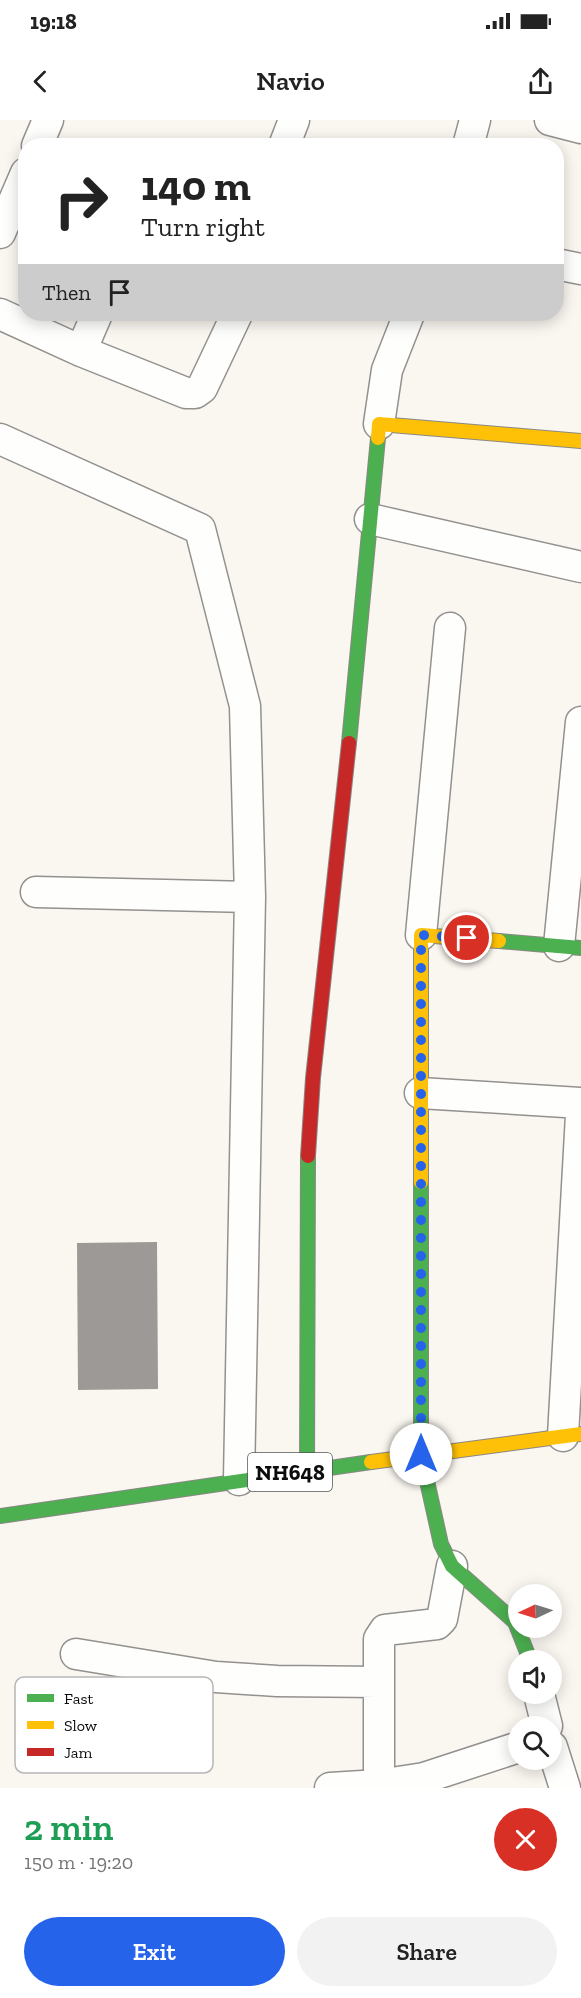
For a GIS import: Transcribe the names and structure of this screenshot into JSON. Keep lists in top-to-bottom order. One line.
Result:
{"streets":{"main road":["NH648"]},"legend":["Fast","Slow","Jam"],"north":"left","page":{"status":"19:18","header":"Navio","turn":["140 m","Turn right"],"then":"Then","heading":["2 min","150 m · 19:20"],"buttons":["Exit","Share"]}}
